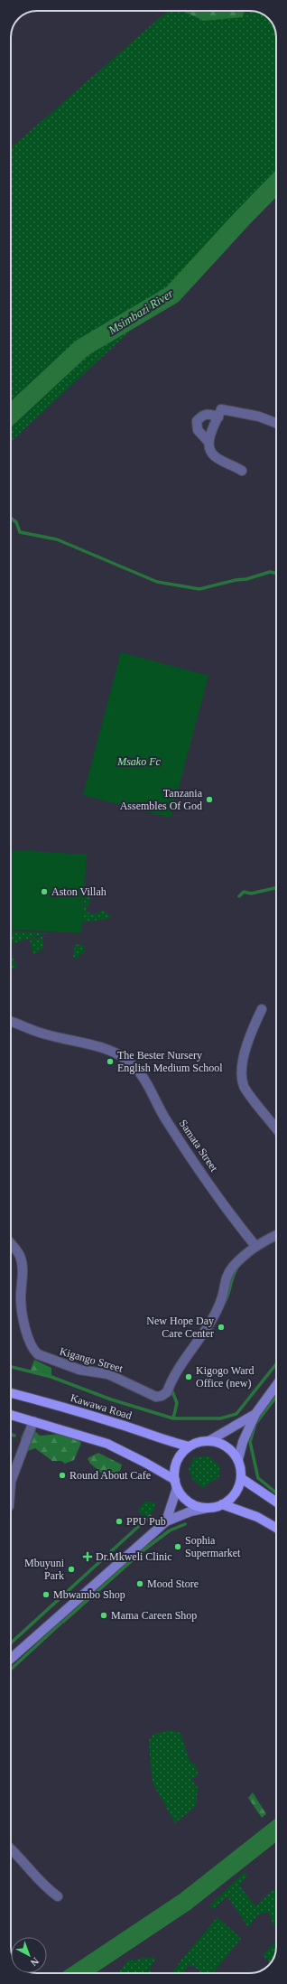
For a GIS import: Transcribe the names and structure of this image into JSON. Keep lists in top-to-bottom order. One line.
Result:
{"streets":{"main road":["Kawawa Road"],"street":["Samata Street","Kigango Street"]},"crossings":[["Samata Street","Kigango Street"]],"water":["Msimbazi River"],"parks":["Msako Fc"],"places":{"other":["Tanzania Assembles Of God","Aston Villah","The Bester Nursery English Medium School","New Hope Day Care Center","Kigogo Ward Office (new)","Round About Cafe","PPU Pub","Sophia Supermarket","Mbuyuni Park","Mood Store","Mbwambo Shop","Mama Careen Shop"],"health":["Dr.Mkweli Clinic"]},"north":"bottom right"}
